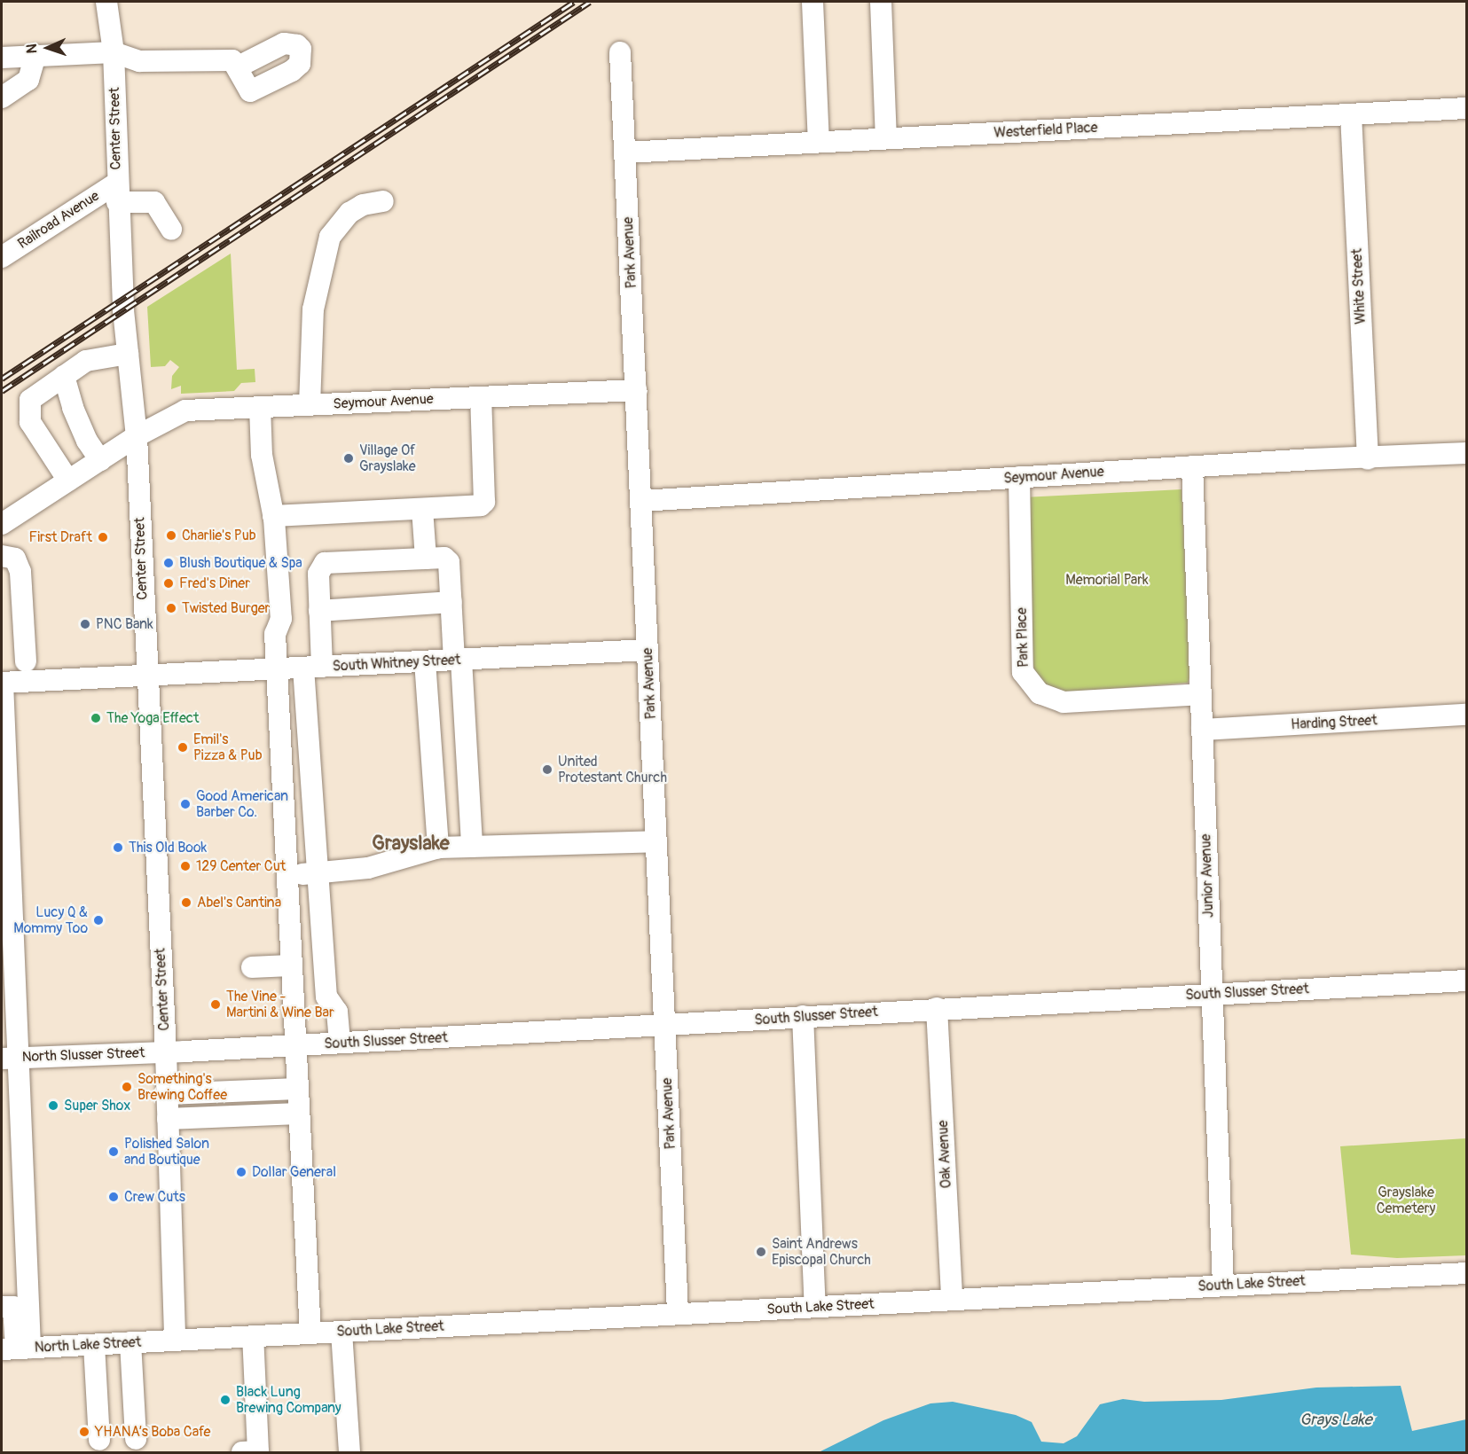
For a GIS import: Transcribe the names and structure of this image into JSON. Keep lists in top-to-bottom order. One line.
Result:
{"streets":{"street":["Center Street","Westerfield Place","Railroad Avenue","Park Avenue","White Street","Seymour Avenue","Park Place","South Whitney Street","Harding Street","Junior Avenue","South Slusser Street","North Slusser Street","Oak Avenue","South Lake Street","North Lake Street"]},"crossings":[["Center Street","Railroad Avenue"],["Center Street","Seymour Avenue"],["Center Street","South Whitney Street"],["Center Street","South Slusser Street"],["Center Street","North Slusser Street"],["Center Street","South Lake Street"],["Center Street","North Lake Street"],["Westerfield Place","Park Avenue"],["Westerfield Place","White Street"],["Park Avenue","Seymour Avenue"],["Park Avenue","South Whitney Street"],["Park Avenue","South Slusser Street"],["Park Avenue","South Lake Street"],["White Street","Seymour Avenue"],["Seymour Avenue","Park Place"],["Seymour Avenue","Junior Avenue"],["Park Place","Junior Avenue"],["Harding Street","Junior Avenue"],["Junior Avenue","South Slusser Street"],["Junior Avenue","South Lake Street"],["South Slusser Street","North Slusser Street"],["South Slusser Street","Oak Avenue"],["Oak Avenue","South Lake Street"],["South Lake Street","North Lake Street"]],"districts":["Grayslake"],"water":["Grays Lake"],"parks":["Memorial Park","Grayslake Cemetery"],"places":["Village Of Grayslake","Charlie's Pub","First Draft","Blush Boutique & Spa","Fred's Diner","Twisted Burger","PNC Bank","The Yoga Effect","Emil's Pizza & Pub","United Protestant Church","Good American Barber Co.","This Old Book","129 Center Cut","Abel's Cantina","Lucy Q & Mommy Too","The Vine - Martini & Wine Bar","Something's Brewing Coffee","Super Shox","Polished Salon and Boutique","Dollar General","Crew Cuts","Saint Andrews Episcopal Church","Black Lung Brewing Company","YHANA’s Boba Cafe"],"north":"left"}
